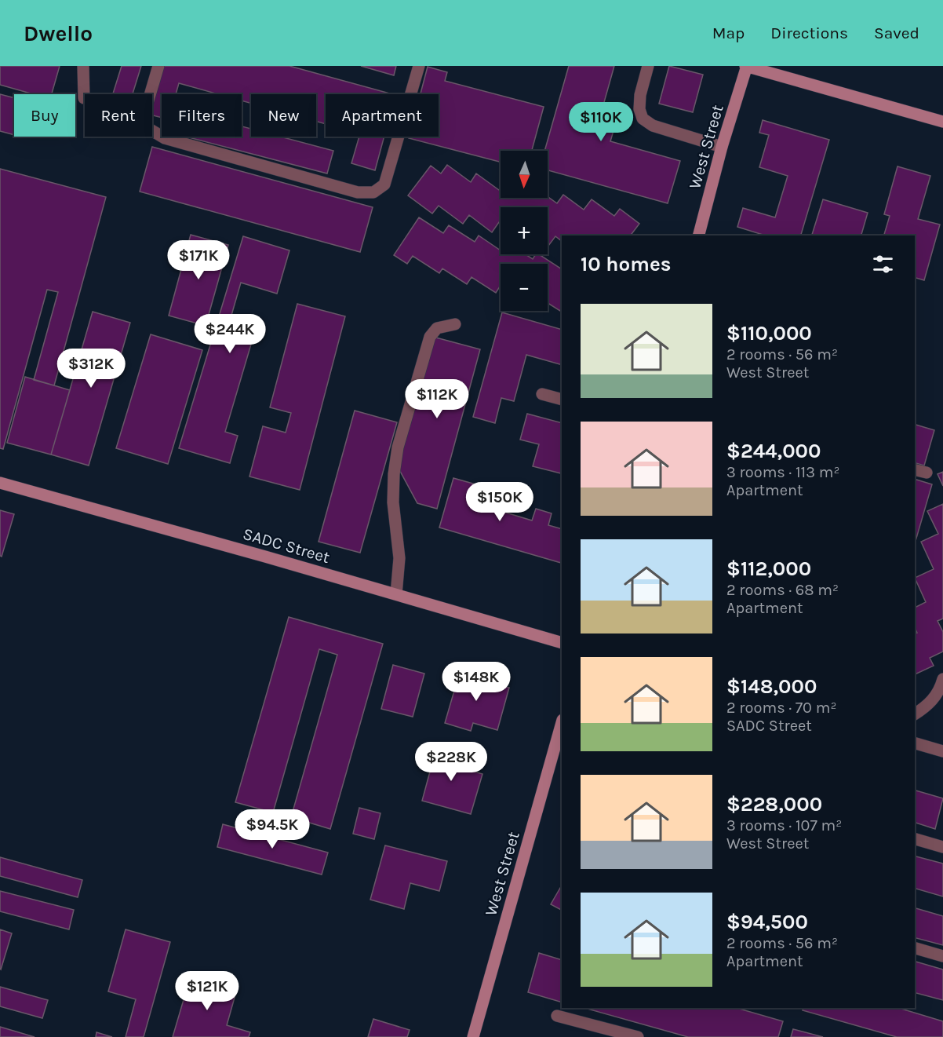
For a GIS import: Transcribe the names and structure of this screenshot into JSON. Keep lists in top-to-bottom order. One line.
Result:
{"streets":{"main road":["West Street","SADC Street"]},"north":"bottom","page":{"header":"Dwello","nav":["Map","Directions","Saved"],"chip":["Buy","Rent","Filters","New","Apartment"],"price":["$110K","$171K","$244K","$312K","$112K","$150K","$148K","$228K","$94.5K","$121K"],"map_buttons":["+","−"],"heading":"10 homes","list":[{"name":"$110,000","note":"2 rooms · 56 m² · West Street"},{"name":"$244,000","note":"3 rooms · 113 m² · Apartment"},{"name":"$112,000","note":"2 rooms · 68 m² · Apartment"},{"name":"$148,000","note":"2 rooms · 70 m² · SADC Street"},{"name":"$228,000","note":"3 rooms · 107 m² · West Street"},{"name":"$94,500","note":"2 rooms · 56 m² · Apartment"}]}}
